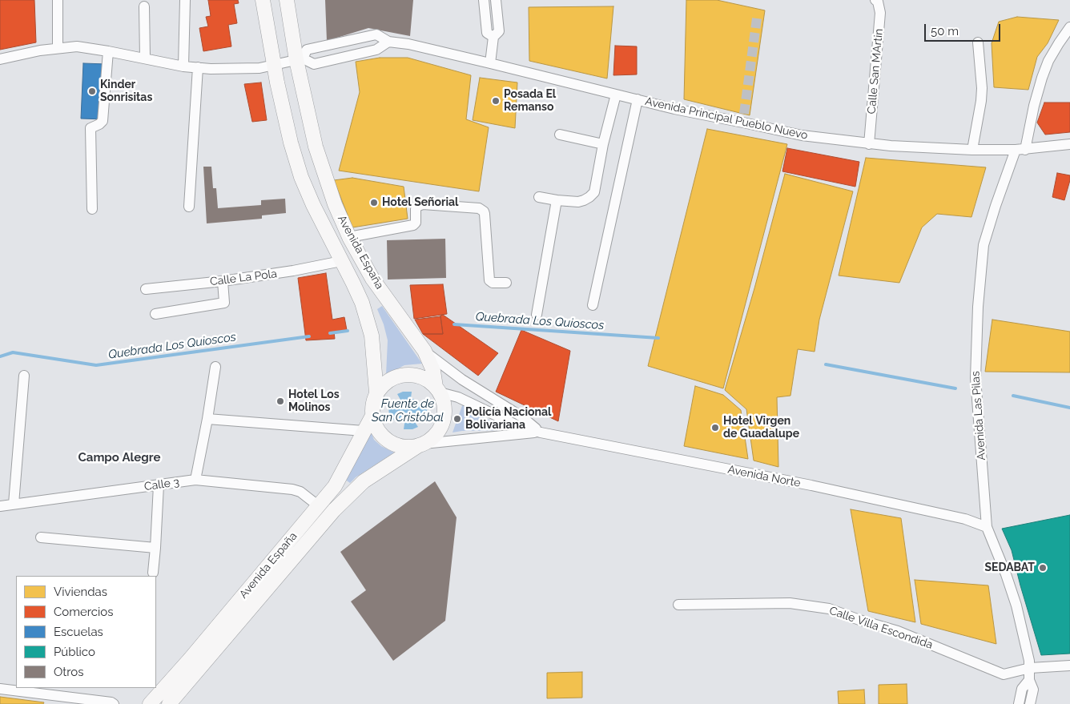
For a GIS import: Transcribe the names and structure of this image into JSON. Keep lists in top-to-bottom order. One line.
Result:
{"streets":{"main road":["Avenida España"],"street":["Calle San MArtin","Avenida Principal Pueblo Nuevo","Calle La Pola","Avenida Las Pilas","Avenida Norte","Calle 3","Calle Villa Escondida"]},"crossings":[["Calle San MArtin","Avenida Principal Pueblo Nuevo"],["Avenida Principal Pueblo Nuevo","Avenida España"],["Avenida Principal Pueblo Nuevo","Avenida Las Pilas"],["Avenida España","Calle La Pola"],["Avenida España","Avenida Norte"],["Avenida España","Calle 3"],["Avenida Las Pilas","Avenida Norte"],["Avenida Las Pilas","Calle Villa Escondida"]],"districts":["Campo Alegre"],"water":["Quebrada Los Quioscos","Fuente de San Cristóbal"],"places":["Kinder Sonrisitas","Posada El Remanso","Hotel Señorial","Hotel Los Molinos","Policía Nacional Bolivariana","Hotel Virgen de Guadalupe","SEDABAT"],"legend":["Viviendas","Comercios","Escuelas","Público","Otros"],"scale_bar":"50 m"}
